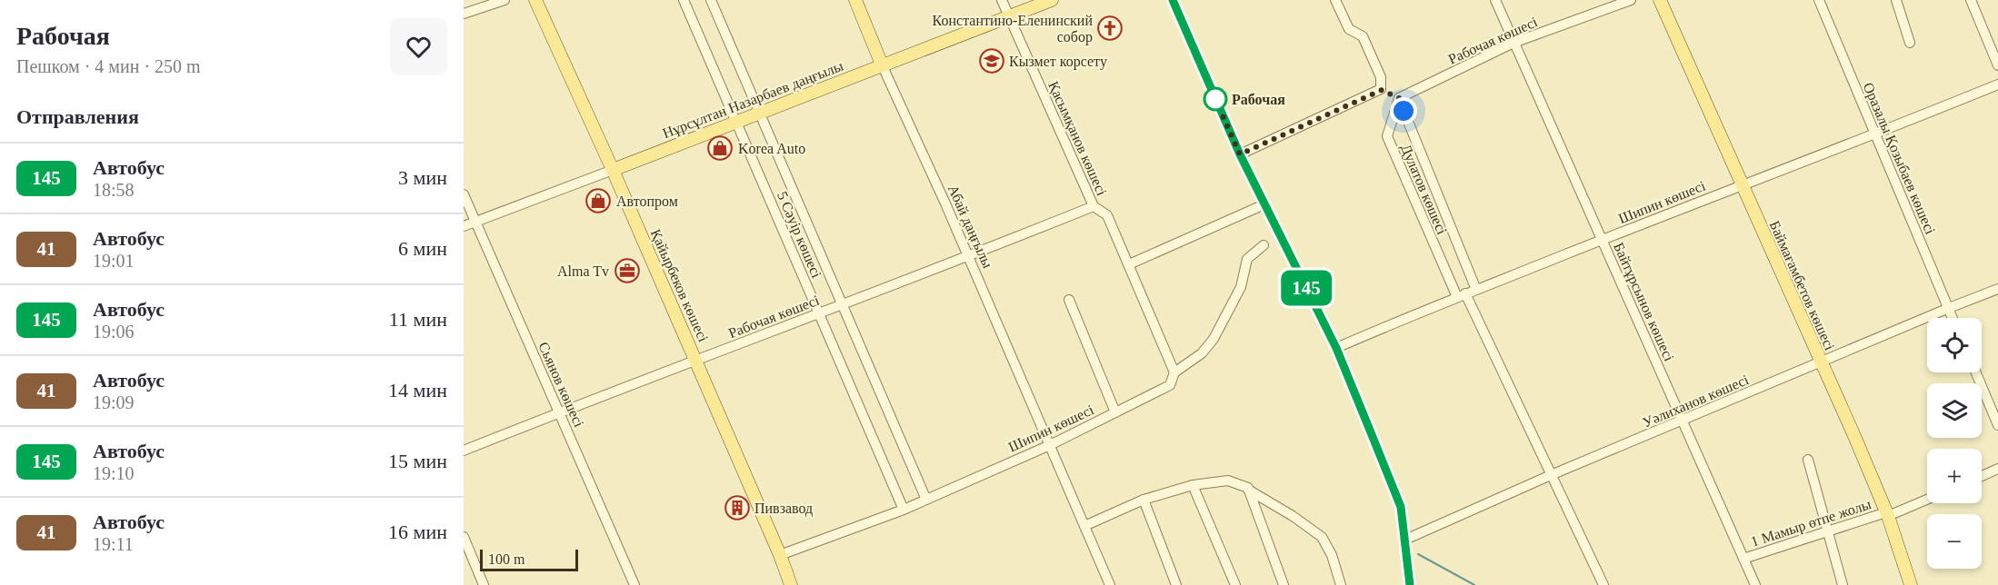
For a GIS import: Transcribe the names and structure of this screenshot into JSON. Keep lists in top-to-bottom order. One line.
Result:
{"streets":{"main road":["Нұрсұлтан Назарбаев даңғылы","Абай даңғылы","Қайырбеков көшесі","Баймағамбетов көшесі"],"street":["Рабочая көшесі","Қасымқанов көшесі","Оразалы Қозыбаев көшесі","Дулатов көшесі","Шипин көшесі","5 Сәуір көшесі","Байтұрсынов көшесі","Сьянов көшесі","Уәлиханов көшесі","1 Мамыр өтпе жолы"]},"crossings":[["Рабочая көшесі","Қасымқанов көшесі"],["Рабочая көшесі","Дулатов көшесі"],["Рабочая көшесі","Абай даңғылы"],["Рабочая көшесі","5 Сәуір көшесі"],["Рабочая көшесі","Қайырбеков көшесі"],["Рабочая көшесі","Байтұрсынов көшесі"],["Рабочая көшесі","Сьянов көшесі"],["Нұрсұлтан Назарбаев даңғылы","Қасымқанов көшесі"],["Нұрсұлтан Назарбаев даңғылы","Абай даңғылы"],["Нұрсұлтан Назарбаев даңғылы","5 Сәуір көшесі"],["Нұрсұлтан Назарбаев даңғылы","Қайырбеков көшесі"],["Нұрсұлтан Назарбаев даңғылы","Сьянов көшесі"],["Қасымқанов көшесі","Шипин көшесі"],["Оразалы Қозыбаев көшесі","Шипин көшесі"],["Оразалы Қозыбаев көшесі","Уәлиханов көшесі"],["Дулатов көшесі","Шипин көшесі"],["Дулатов көшесі","Уәлиханов көшесі"],["Шипин көшесі","Абай даңғылы"],["Шипин көшесі","5 Сәуір көшесі"],["Шипин көшесі","Қайырбеков көшесі"],["Шипин көшесі","Баймағамбетов көшесі"],["Шипин көшесі","Байтұрсынов көшесі"],["Баймағамбетов көшесі","Уәлиханов көшесі"],["Баймағамбетов көшесі","1 Мамыр өтпе жолы"],["Байтұрсынов көшесі","Уәлиханов көшесі"],["Байтұрсынов көшесі","1 Мамыр өтпе жолы"]],"places":{"church":["Константино-Еленинский собор"],"school or university":["Кызмет корсету"],"other":["Рабочая"],"shop":["Korea Auto","Автопром"],"office":["Alma Tv"],"building":["Пивзавод"]},"lines":["bus line 145"],"scale_bar":"100 m","page":{"heading":[["Рабочая","Пешком · 4 мин · 250 m"],"Отправления"],"on_map":"145","list":[{"mark":"145","name":"Автобус","note":"18:58","value":"3 мин"},{"mark":"41","name":"Автобус","note":"19:01","value":"6 мин"},{"mark":"145","name":"Автобус","note":"19:06","value":"11 мин"},{"mark":"41","name":"Автобус","note":"19:09","value":"14 мин"},{"mark":"145","name":"Автобус","note":"19:10","value":"15 мин"},{"mark":"41","name":"Автобус","note":"19:11","value":"16 мин"}],"map_buttons":["+","−"],"scale":"100 m"}}
